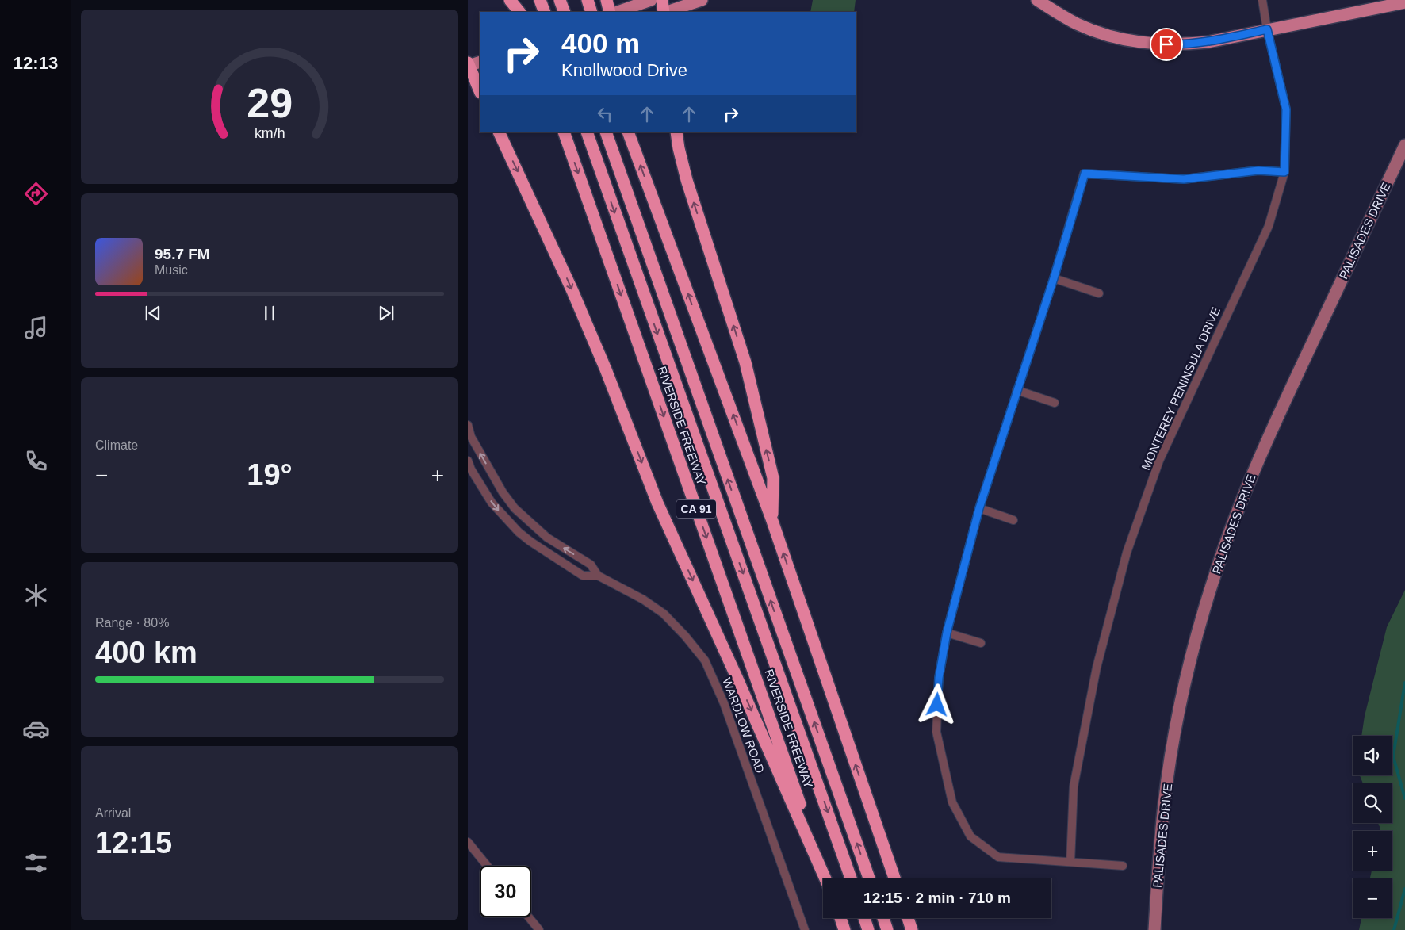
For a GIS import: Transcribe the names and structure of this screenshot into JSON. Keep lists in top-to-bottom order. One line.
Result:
{"streets":{"highway":["RIVERSIDE FREEWAY","CA 91"],"street":["PALISADES DRIVE","MONTEREY PENINSULA DRIVE","WARDLOW ROAD"]},"page":{"tabs":"12:13","turn":["400 m","Knollwood Drive"],"song":["95.7 FM","Music"],"tile":["Climate",["Range · 80%","400 km"],["Arrival","12:15"]],"heat":["−","19°","+"],"map_buttons":["+","−"],"limit":"30","trip":"12:15 · 2 min · 710 m","gauge":["29","km/h"]}}
